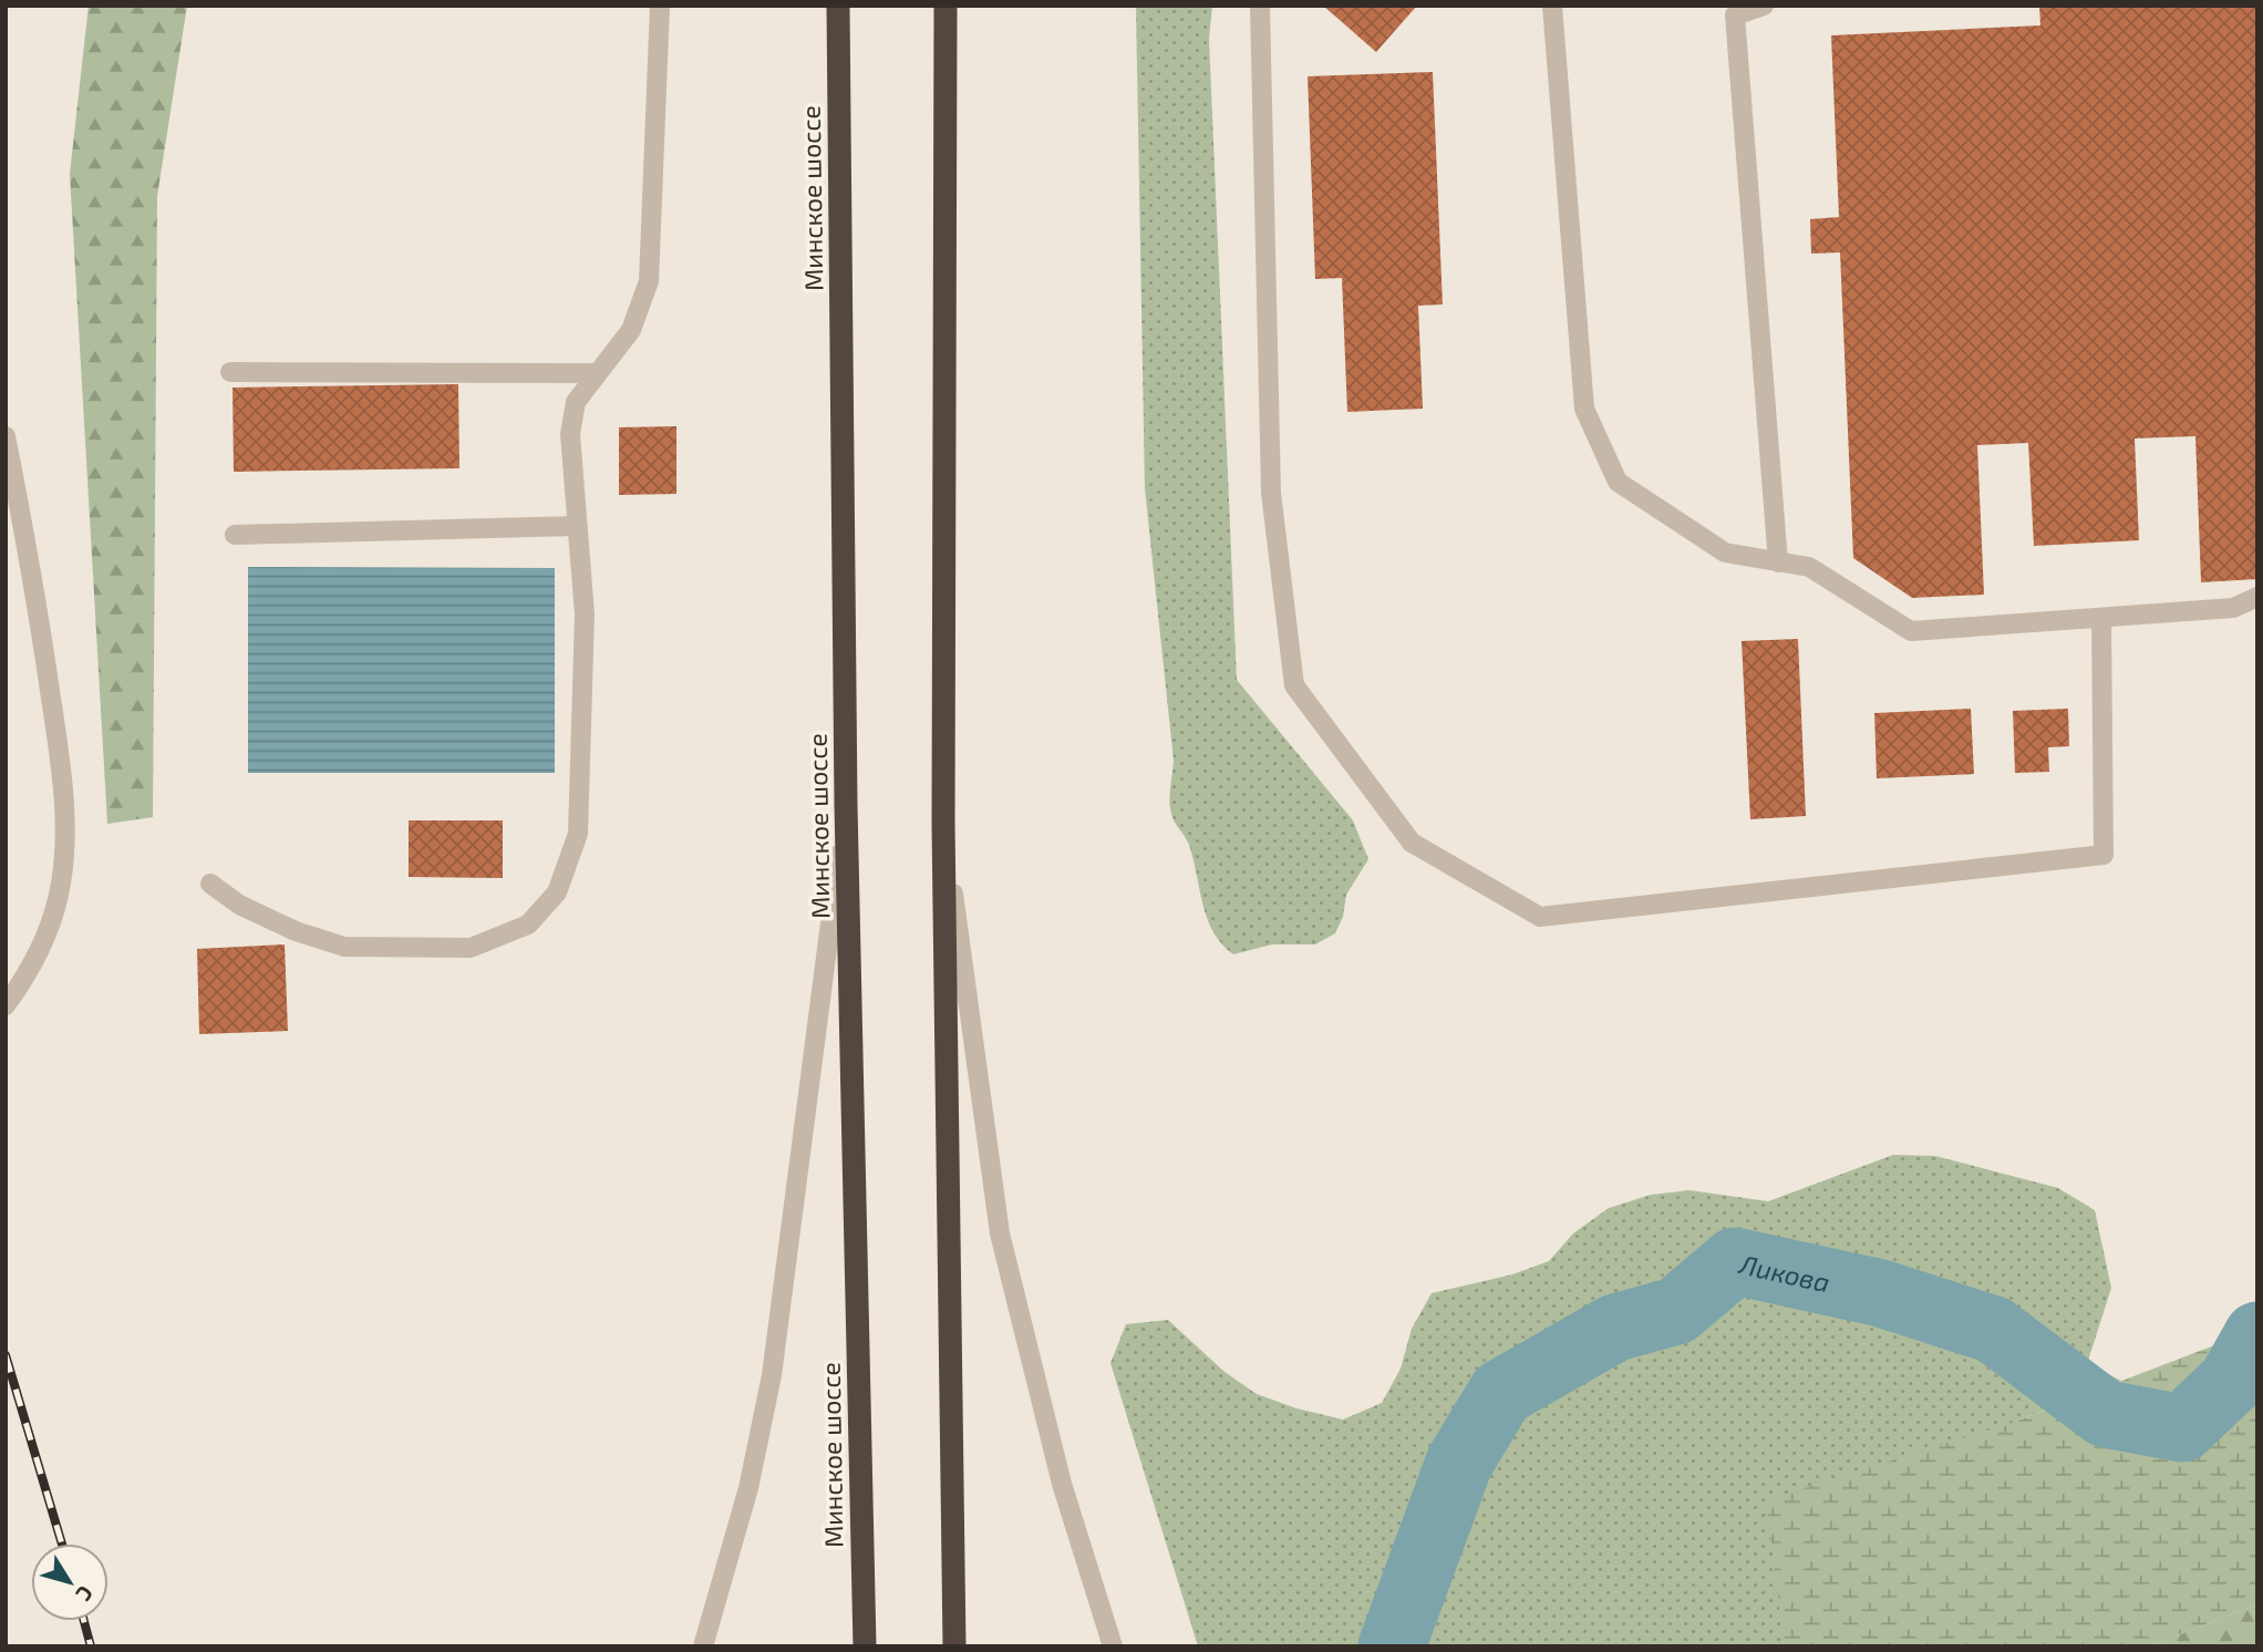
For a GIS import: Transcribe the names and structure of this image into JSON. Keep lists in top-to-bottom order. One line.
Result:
{"streets":{"highway":["Минское шоссе"]},"water":["Ликова"],"north":"bottom right"}
